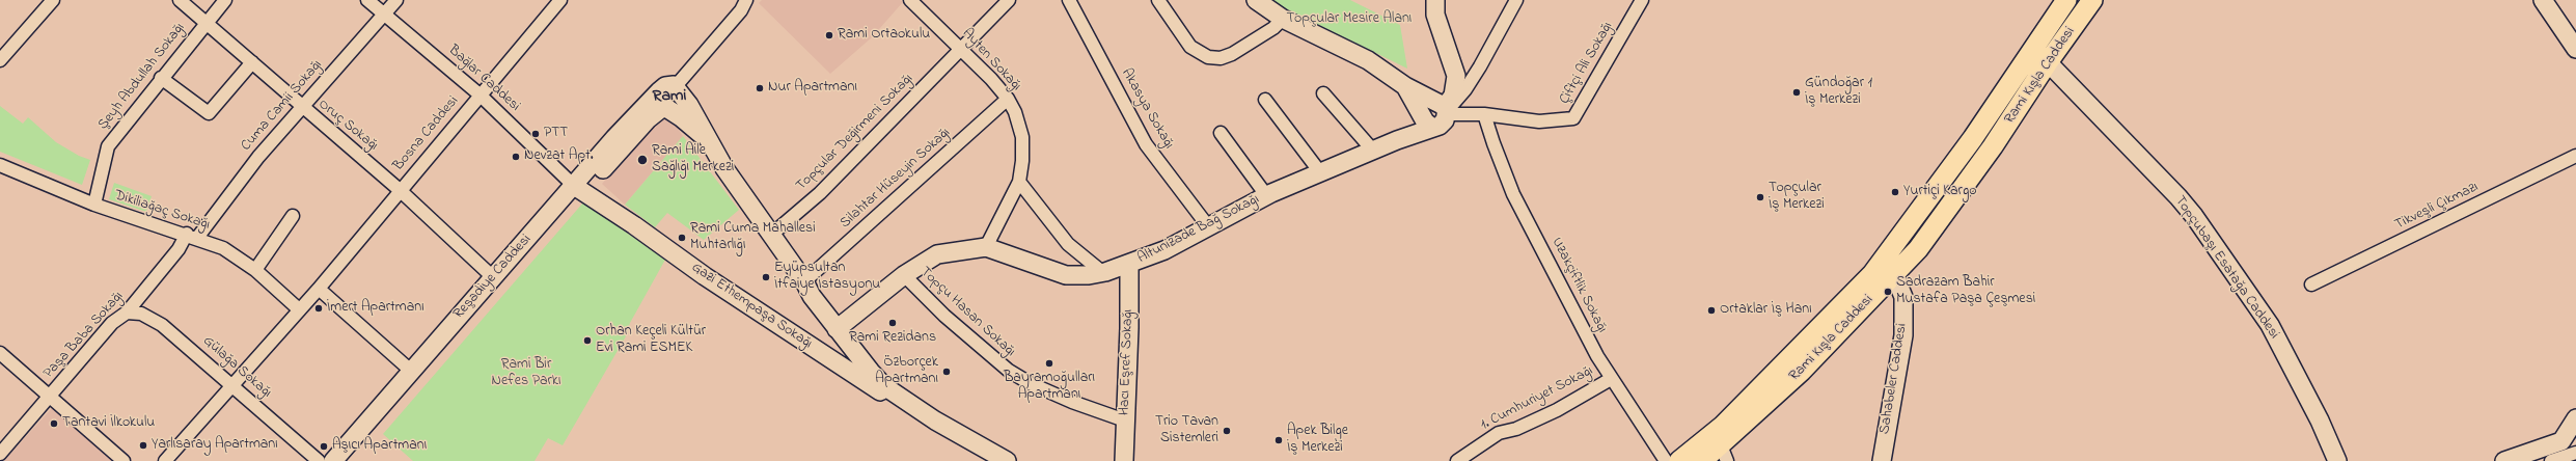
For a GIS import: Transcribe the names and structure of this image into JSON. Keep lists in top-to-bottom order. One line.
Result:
{"streets":{"main road":["Rami Kışla Caddesi"],"street":["Ayten Sokağı","Çiftçi Ali Sokağı","Şeyh Abdullah Sokağı","Bağlar Caddesi","Cuma Camii Sokağı","Akasya Sokağı","Oruç Sokağı","Topçular Değirmeni Sokağı","Bosna Caddesi","Silahtar Hüseyin Sokağı","Tikveşli Çıkmazı","Dikiliağaç Sokağı","Altunizade Bağ Sokağı","Topçubaşı Esatağa Caddesi","Reşadiye Caddesi","Uzakçiftlik Sokağı","Gazi Ethempaşa Sokağı","Topçu Hasan Sokağı","Paşa Baba Sokağı","Hacı Eşref Sokağı","Gülağa Sokağı","Sahabeler Caddesi","1. Cumhuriyet Sokağı"]},"crossings":[["Ayten Sokağı","Topçular Değirmeni Sokağı"],["Ayten Sokağı","Silahtar Hüseyin Sokağı"],["Ayten Sokağı","Altunizade Bağ Sokağı"],["Çiftçi Ali Sokağı","Altunizade Bağ Sokağı"],["Çiftçi Ali Sokağı","Uzakçiftlik Sokağı"],["Rami Kışla Caddesi","Topçubaşı Esatağa Caddesi"],["Rami Kışla Caddesi","Sahabeler Caddesi"],["Şeyh Abdullah Sokağı","Oruç Sokağı"],["Şeyh Abdullah Sokağı","Dikiliağaç Sokağı"],["Bağlar Caddesi","Cuma Camii Sokağı"],["Bağlar Caddesi","Bosna Caddesi"],["Bağlar Caddesi","Reşadiye Caddesi"],["Bağlar Caddesi","Gazi Ethempaşa Sokağı"],["Cuma Camii Sokağı","Oruç Sokağı"],["Cuma Camii Sokağı","Dikiliağaç Sokağı"],["Cuma Camii Sokağı","Paşa Baba Sokağı"],["Akasya Sokağı","Altunizade Bağ Sokağı"],["Oruç Sokağı","Bosna Caddesi"],["Oruç Sokağı","Reşadiye Caddesi"],["Bosna Caddesi","Dikiliağaç Sokağı"],["Bosna Caddesi","Gülağa Sokağı"],["Dikiliağaç Sokağı","Paşa Baba Sokağı"],["Altunizade Bağ Sokağı","Topçu Hasan Sokağı"],["Altunizade Bağ Sokağı","Hacı Eşref Sokağı"],["Reşadiye Caddesi","Gazi Ethempaşa Sokağı"],["Uzakçiftlik Sokağı","1. Cumhuriyet Sokağı"],["Topçu Hasan Sokağı","Hacı Eşref Sokağı"],["Paşa Baba Sokağı","Gülağa Sokağı"]],"districts":["Rami"],"parks":["Topçular Mesire Alanı","Rami Bir Nefes Parkı"],"places":["Rami Ortaokulu","Nur Apartmanı","Gündoğar 1 İş Merkezi","PTT","Nevzat Apt.","Rami Aile Sağlığı Merkezi","Yurtiçi Kargo","Topçular İş Merkezi","Rami Cuma Mahallesi Muhtarlığı","Eyüpsultan İtfaiye İstasyonu","Sadrazam Bahir Mustafa Paşa Çeşmesi","İmert Apartmanı","Ortaklar İş Hanı","Rami Rezidans","Orhan Keçeli Kültür Evi Rami ESMEK","Bayramoğulları Apartmanı","Özborçek Apartmanı","Tantavi İlkokulu","Trio Tavan Sistemleri","Apek Bilge İş Merkezi","Yarlısaray Apartmanı","Aşıcı Apartmanı"]}
